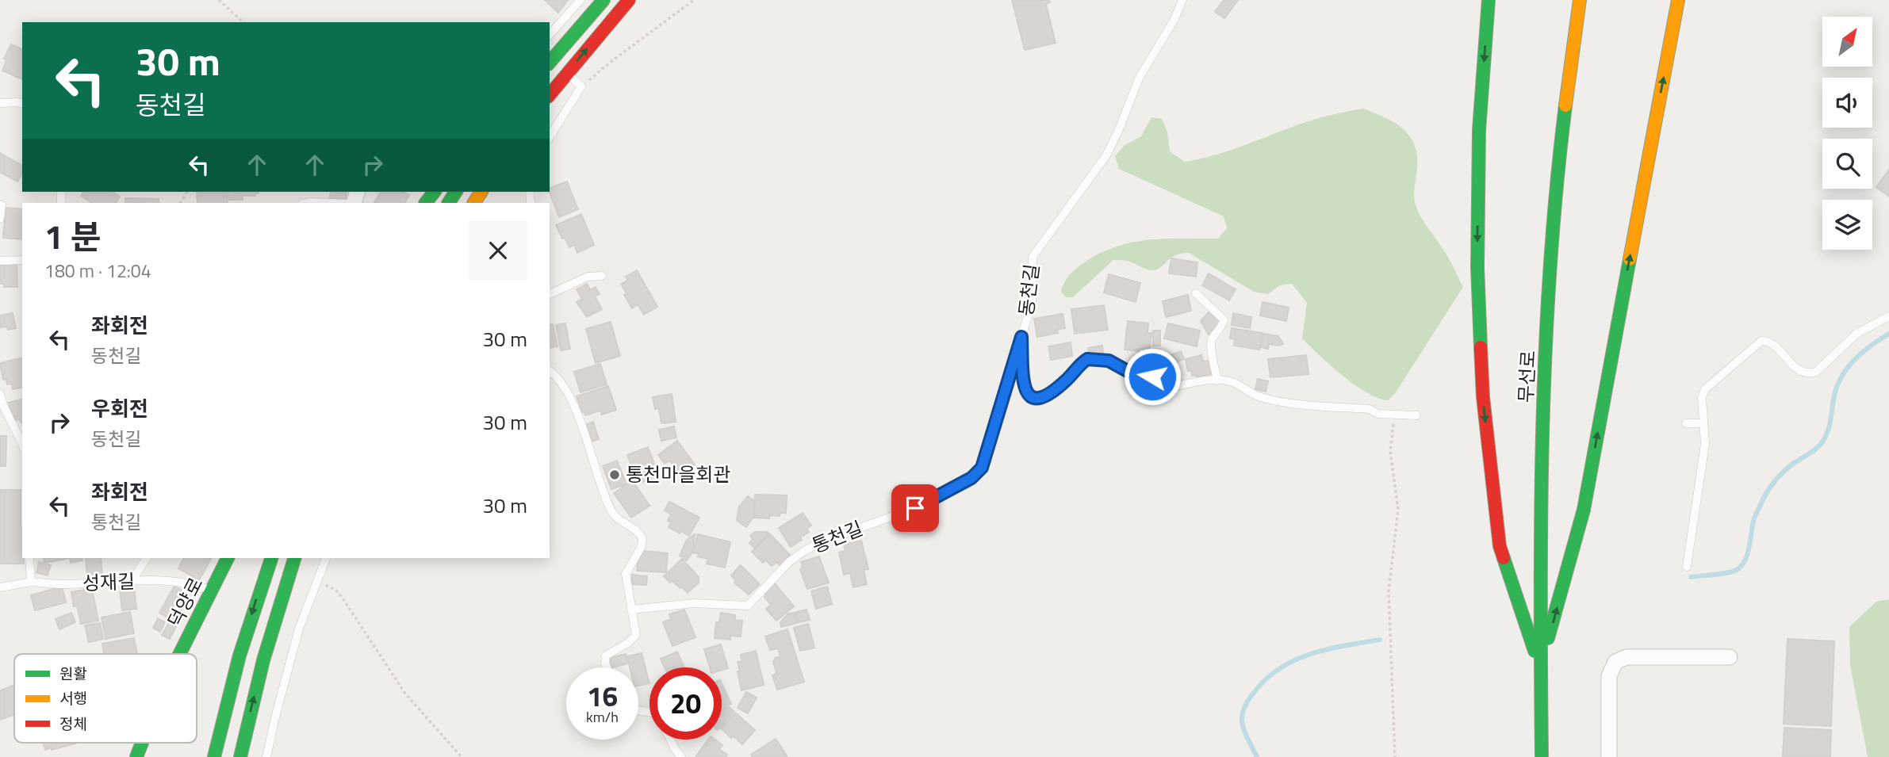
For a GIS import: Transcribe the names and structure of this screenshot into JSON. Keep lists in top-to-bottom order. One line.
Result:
{"streets":{"street":["무선로","덕양로"],"lane":["동천길","통천길","성재길"]},"crossings":[["동천길","통천길"],["성재길","덕양로"]],"places":["통천마을회관"],"legend":["원활","서행","정체"],"north":"top right","page":{"turn":["30 m","동천길"],"heading":["1 분","180 m · 12:04"],"list":[{"name":"좌회전","note":"동천길","value":"30 m"},{"name":"우회전","note":"동천길","value":"30 m"},{"name":"좌회전","note":"통천길","value":"30 m"}],"speed":"16 km/h","limit":"20"}}
